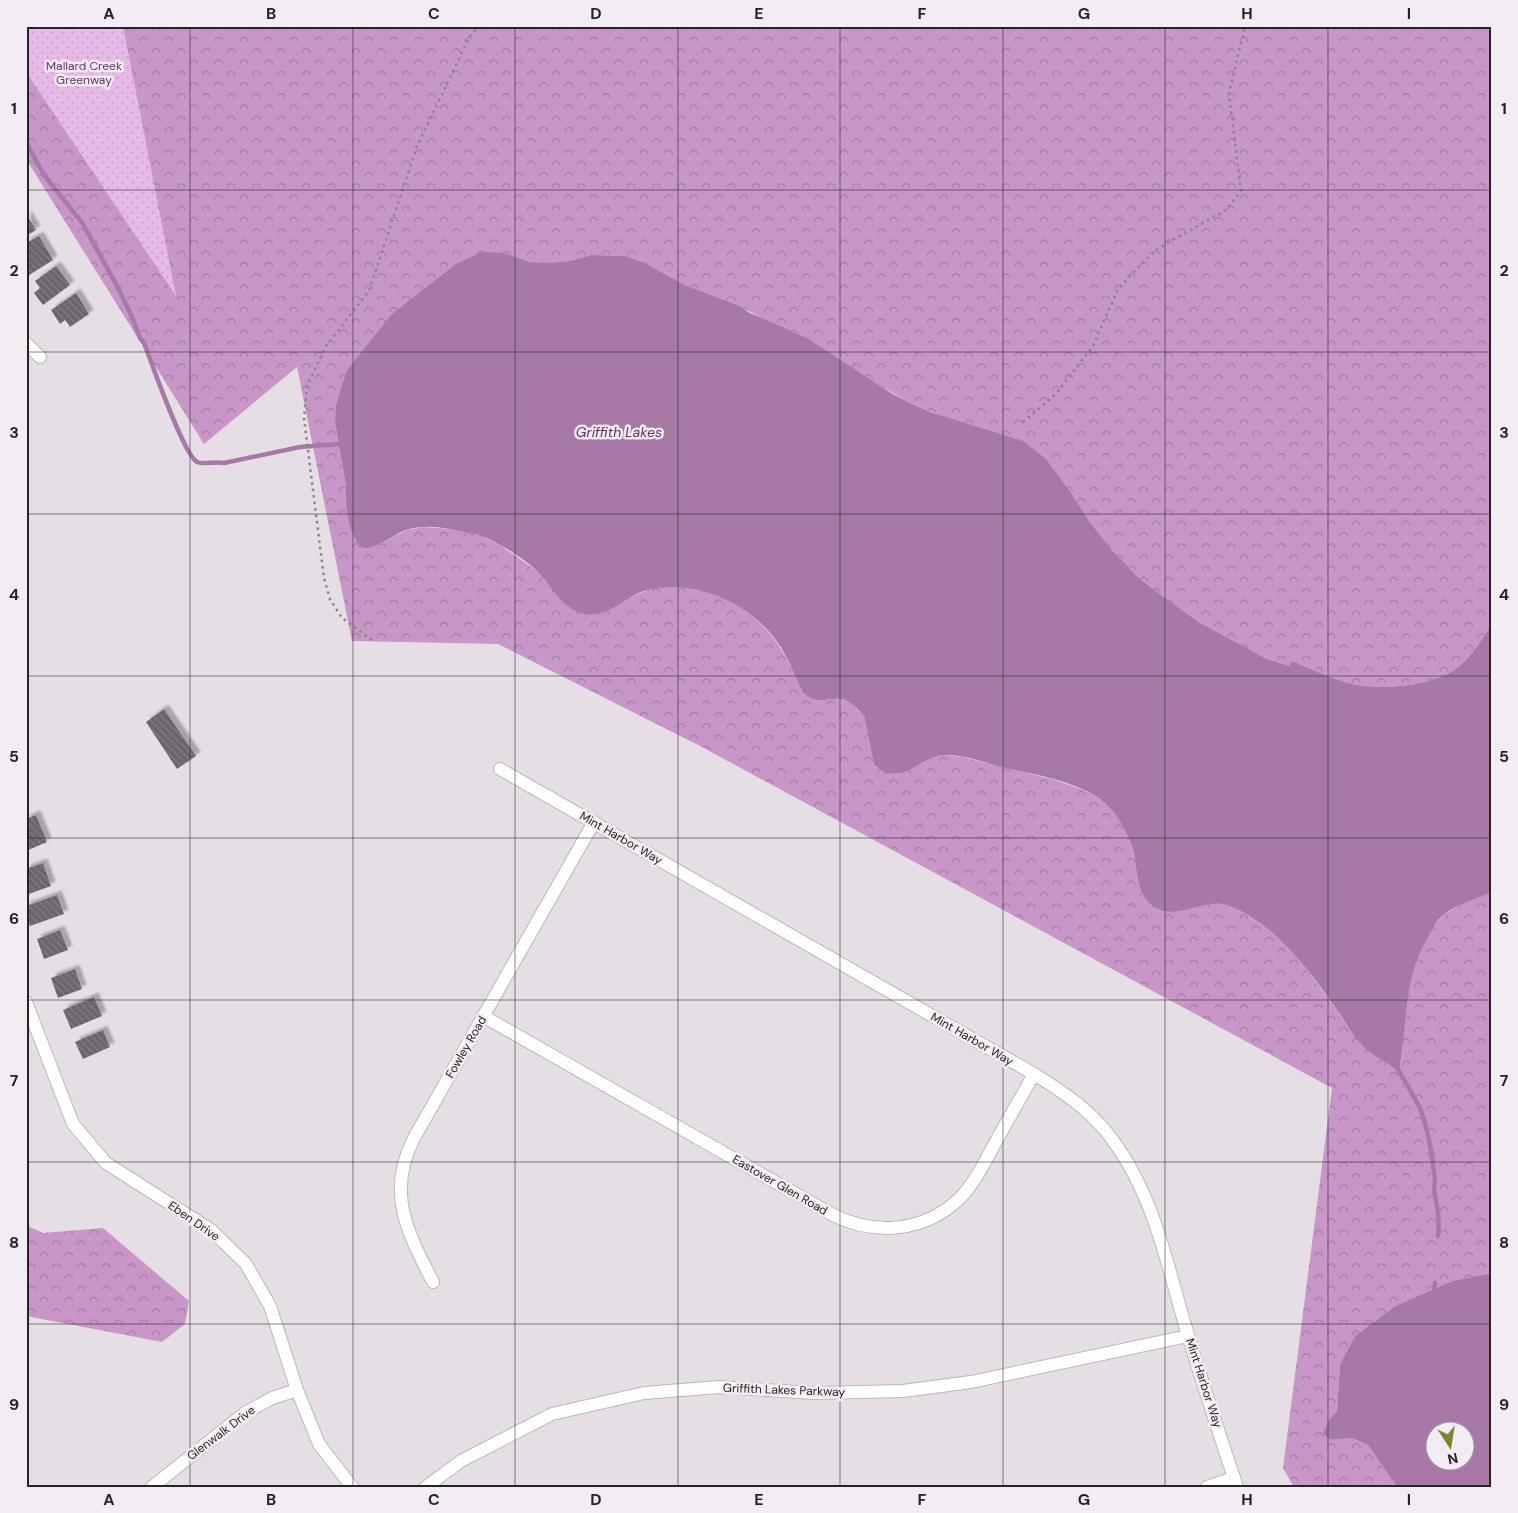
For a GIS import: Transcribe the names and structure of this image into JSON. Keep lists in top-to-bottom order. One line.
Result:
{"streets":{"street":["Mint Harbor Way","Fowley Road","Eastover Glen Road","Eben Drive","Griffith Lakes Parkway","Glenwalk Drive"]},"crossings":[["Mint Harbor Way","Fowley Road"],["Mint Harbor Way","Eastover Glen Road"],["Mint Harbor Way","Griffith Lakes Parkway"],["Fowley Road","Eastover Glen Road"],["Eben Drive","Glenwalk Drive"]],"water":["Griffith Lakes"],"parks":["Mallard Creek Greenway"],"north":"bottom","grid":{"columns":["A","B","C","D","E","F","G","H","I"],"rows":["1","2","3","4","5","6","7","8","9"]}}
